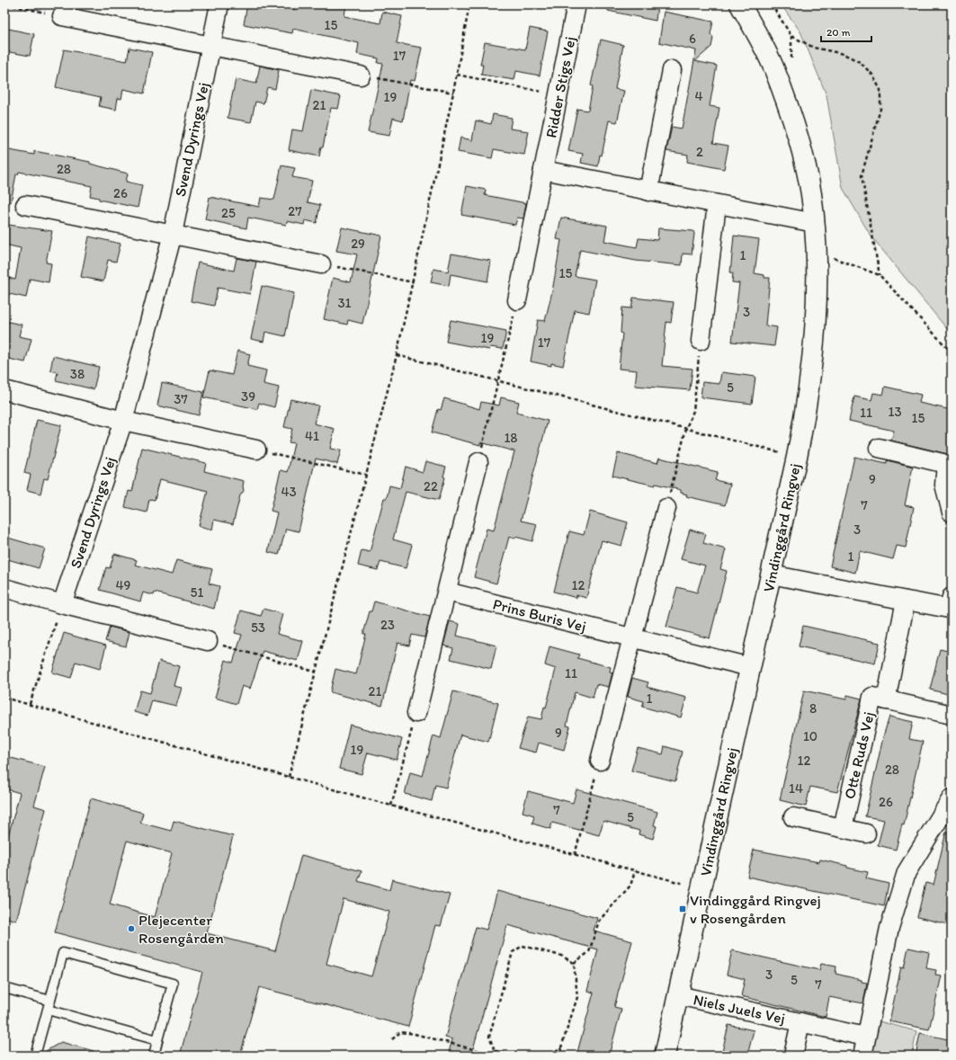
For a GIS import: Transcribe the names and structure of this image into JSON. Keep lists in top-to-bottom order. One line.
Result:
{"streets":{"street":["Ridder Stigs Vej","Svend Dyrings Vej","Vindinggård Ringvej","Prins Buris Vej","Otte Ruds Vej","Niels Juels Vej"]},"crossings":[["Vindinggård Ringvej","Prins Buris Vej"],["Vindinggård Ringvej","Niels Juels Vej"]],"places":{"transit":["Vindinggård Ringvej v Rosengården"],"other":["Plejecenter Rosengården"]},"house_numbers":["15","6","17","4","19","21","2","28","26","27","25","29","1","15","31","3","19","17","38","5","39","37","13","11","15","41","18","9","22","43","7","3","1","49","12","51","23","53","11","21","1","8","9","10","19","12","28","14","26","7","5","3","5","7"],"scale_bar":"20 m"}
